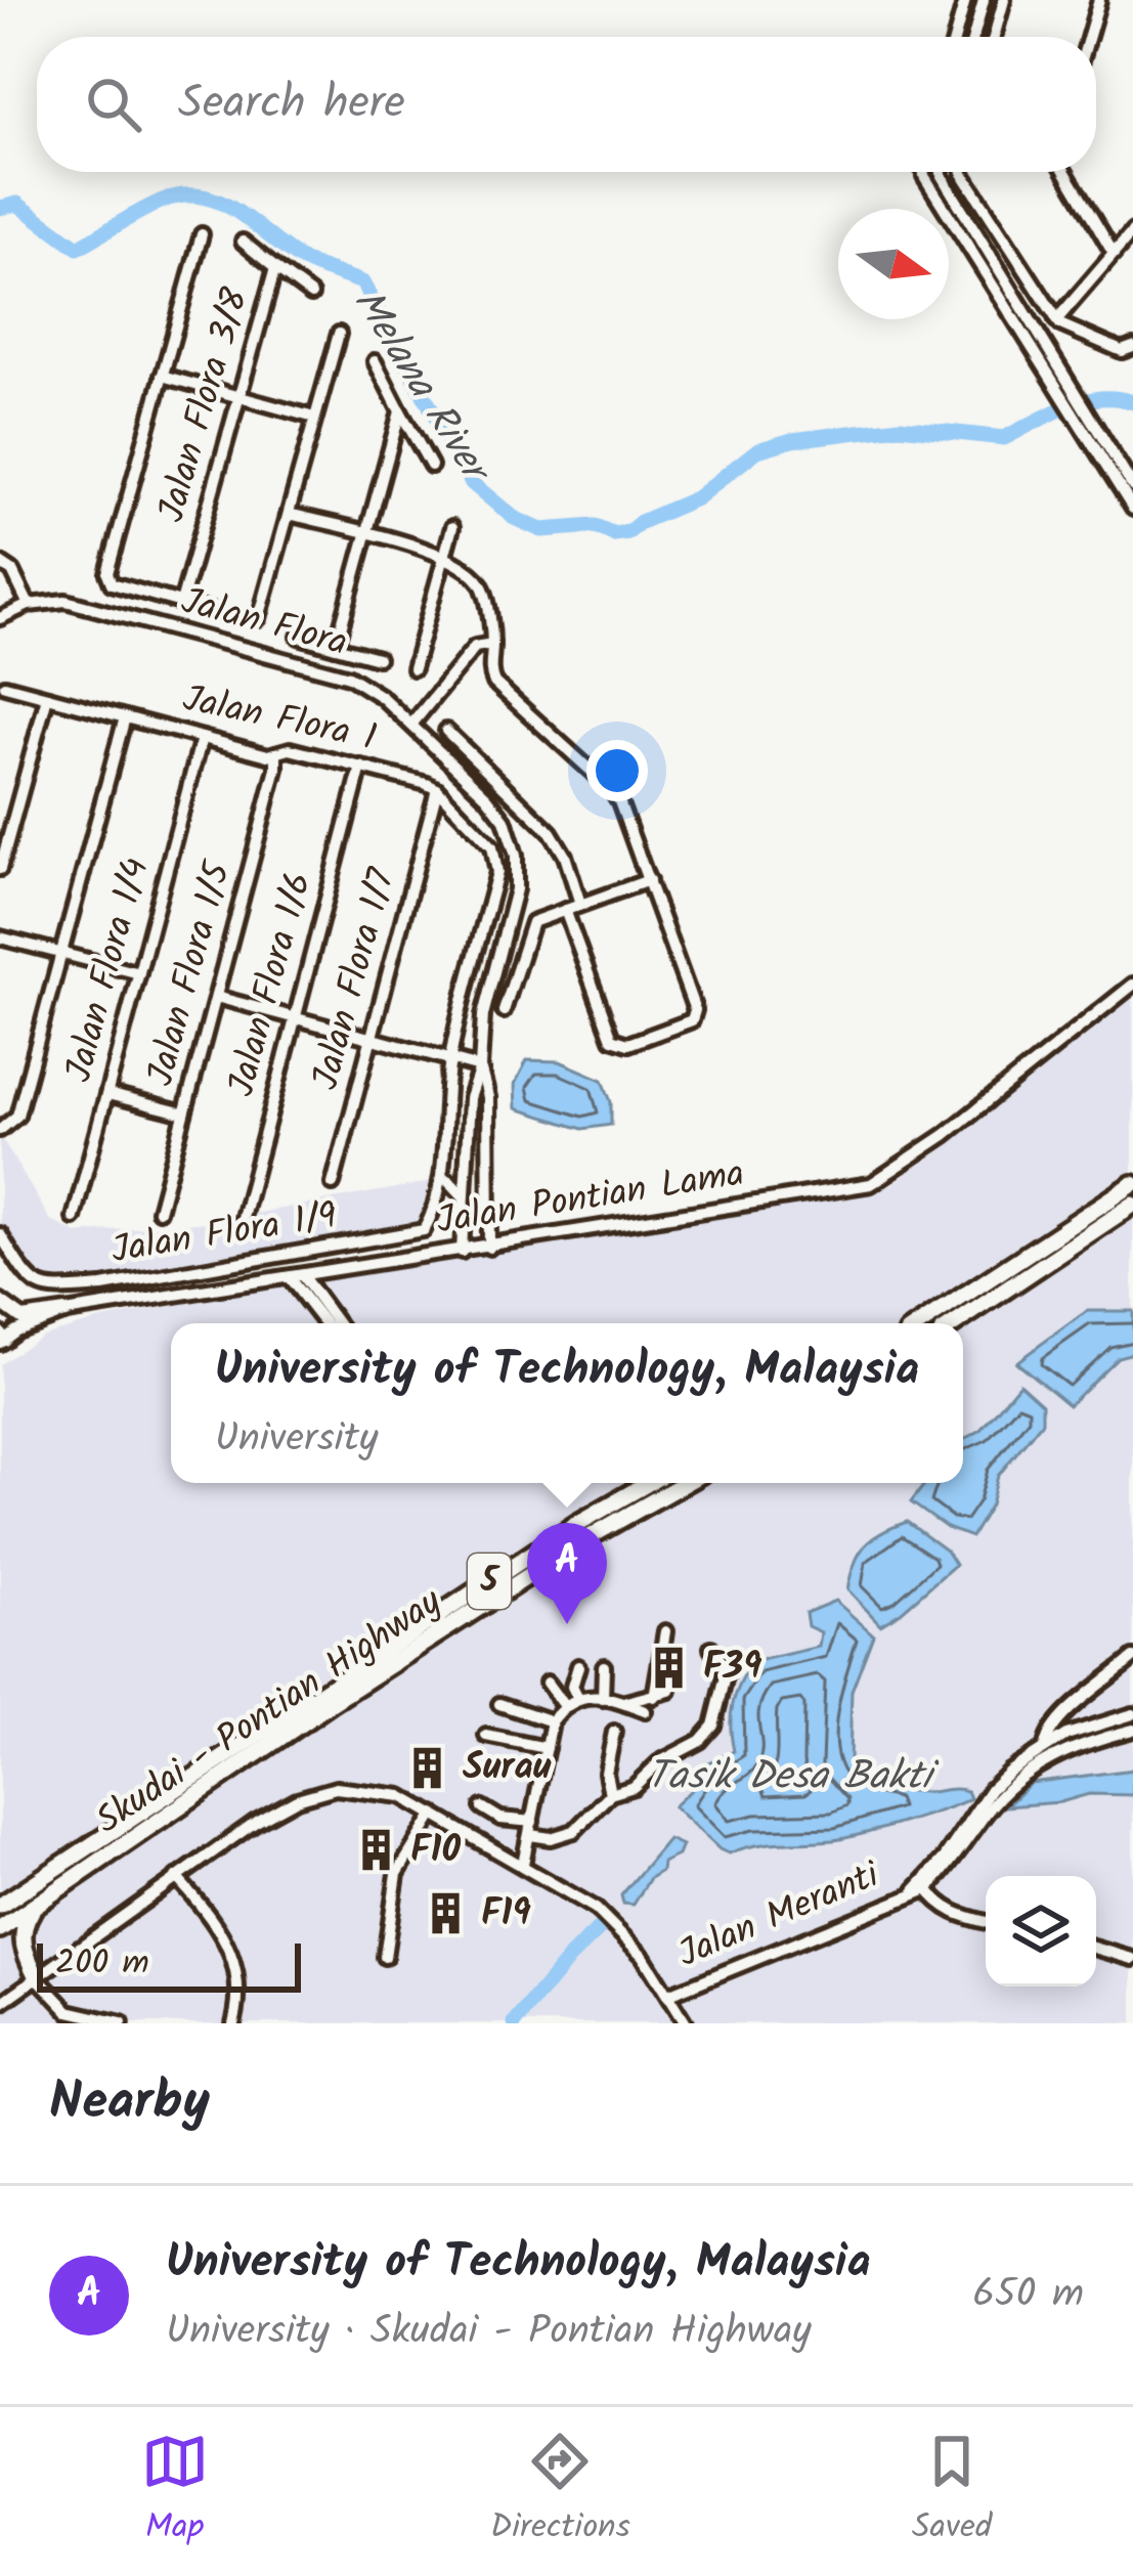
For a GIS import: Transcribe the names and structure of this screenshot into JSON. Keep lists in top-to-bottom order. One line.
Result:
{"streets":{"highway":["5","Skudai - Pontian Highway"],"street":["Jalan Flora 3/8","Jalan Flora","Jalan Flora 1","Jalan Flora 1/4","Jalan Flora 1/5","Jalan Flora 1/7","Jalan Flora 1/6","Jalan Pontian Lama","Jalan Flora 1/9","Jalan Meranti"]},"crossings":[["Jalan Flora","Jalan Pontian Lama"],["Jalan Flora 1","Jalan Flora 1/4"],["Jalan Flora 1","Jalan Flora 1/5"],["Jalan Flora 1","Jalan Flora 1/7"],["Jalan Flora 1","Jalan Flora 1/6"]],"water":["Melana River","Tasik Desa Bakti"],"places":{"building":["F39","Surau","F10","F19"]},"scale_bar":"200 m","north":"right","page":{"search":"Search here","popup":["University of Technology, Malaysia","University"],"pins":"A","scale":"200 m","heading":"Nearby","list":[{"mark":"A","name":"University of Technology, Malaysia","note":"University · Skudai - Pontian Highway","value":"650 m"}],"nav":["Map","Directions","Saved"]}}
